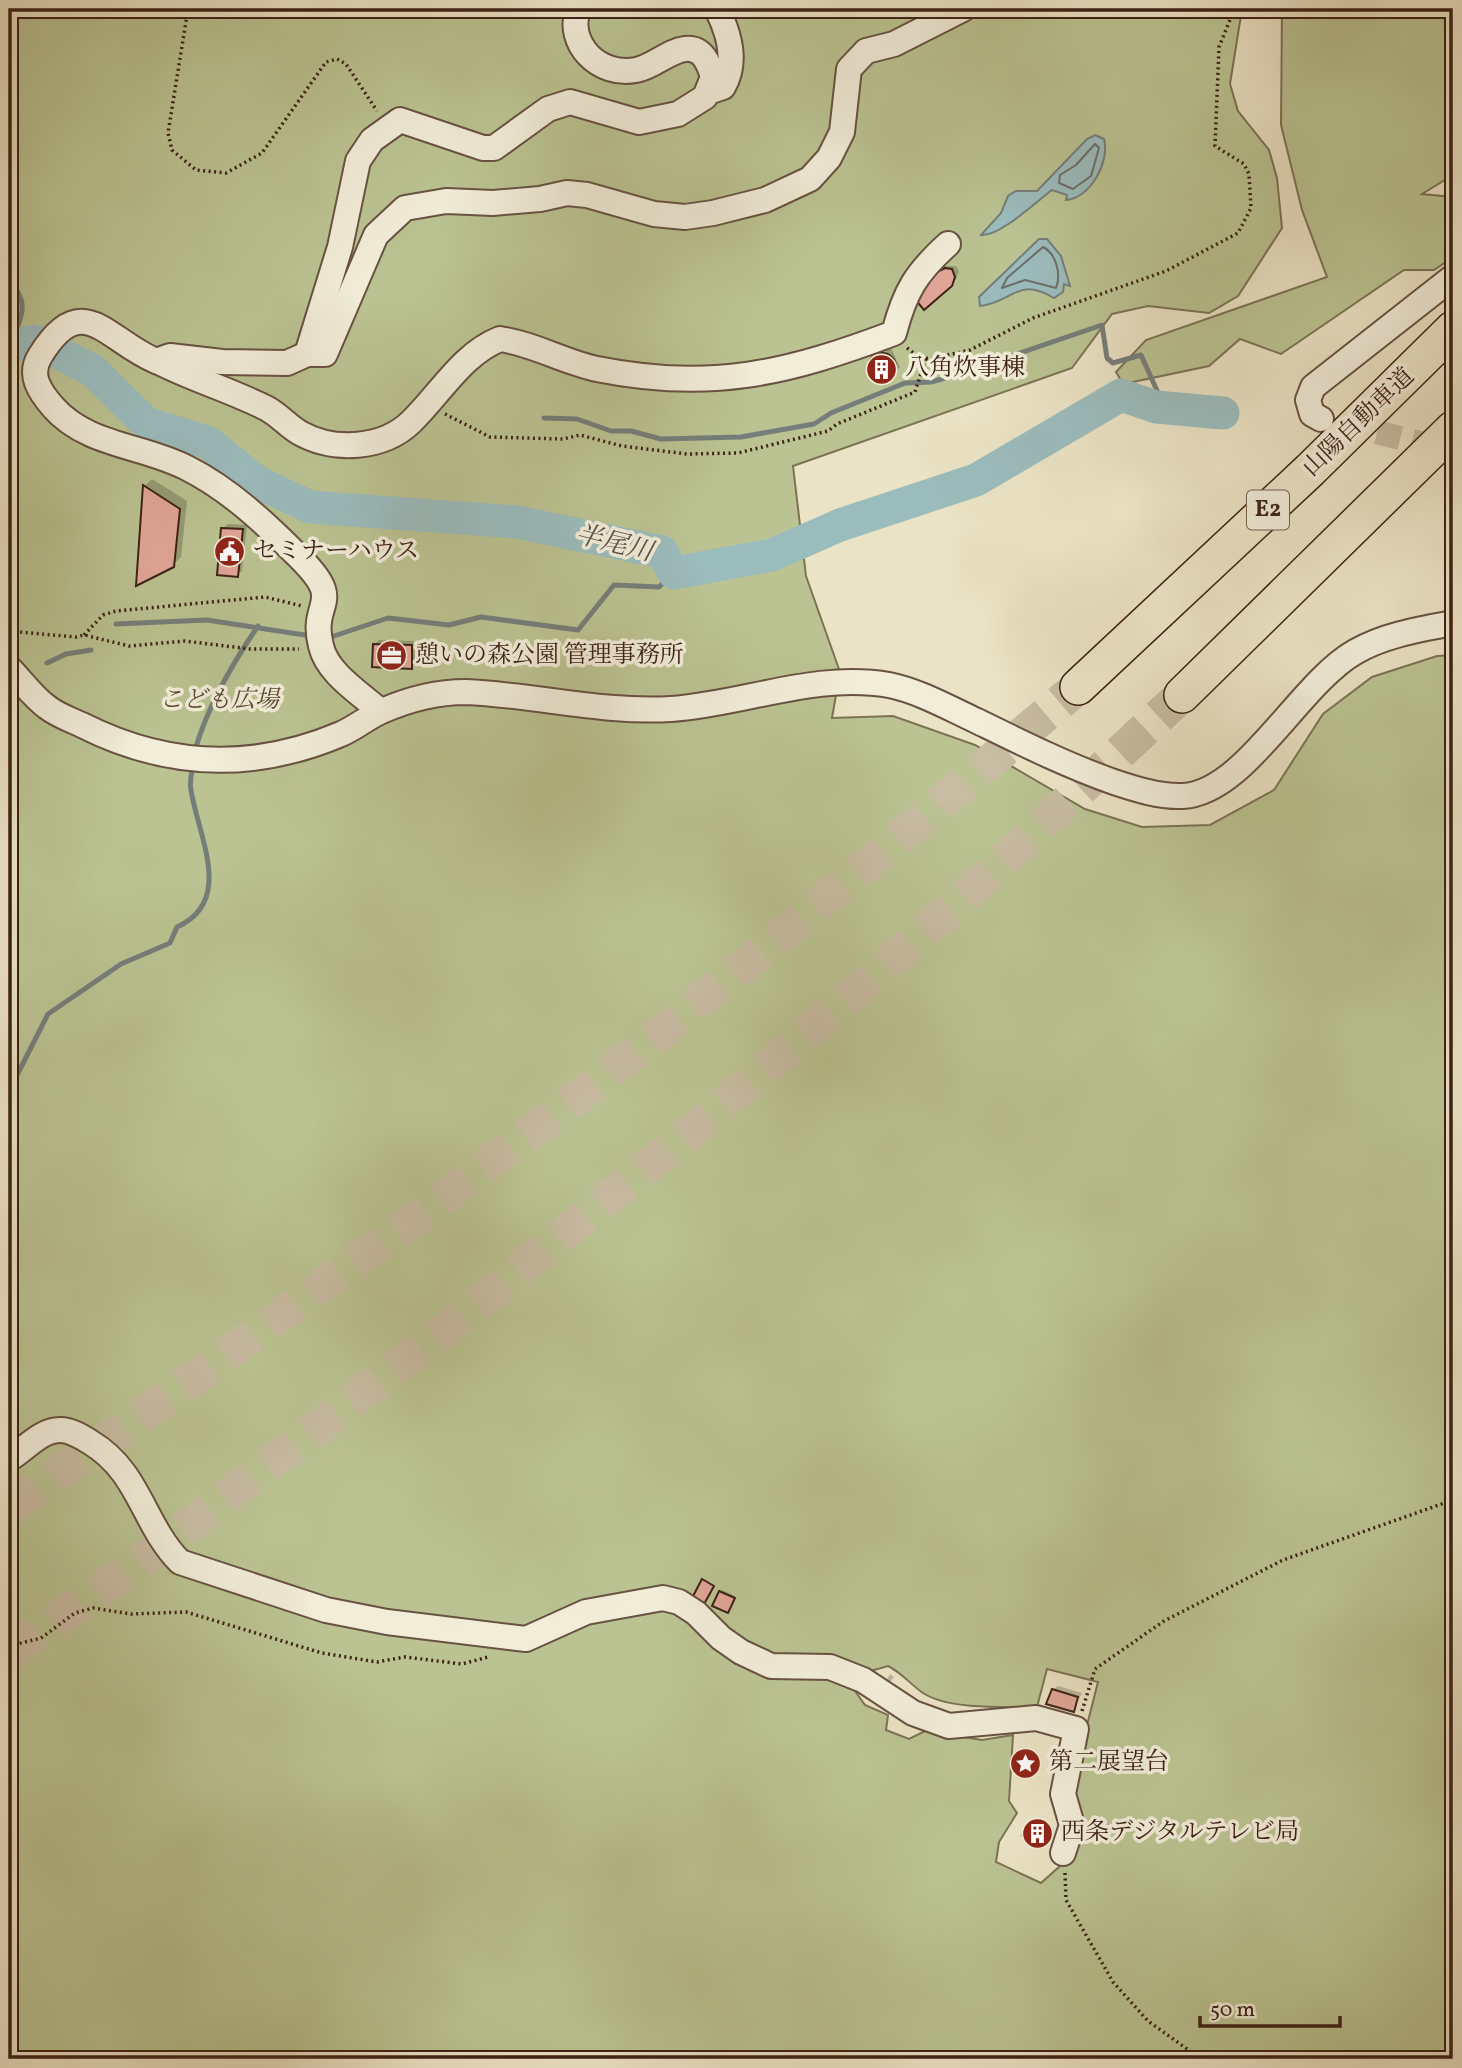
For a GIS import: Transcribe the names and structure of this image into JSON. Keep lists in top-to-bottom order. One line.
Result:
{"streets":{"highway":["山陽自動車道","E2"]},"water":["半尾川"],"parks":["こども広場"],"places":{"building":["八角炊事棟","西条デジタルテレビ局"],"public building":["セミナーハウス"],"office":["憩いの森公園 管理事務所"],"place":["第二展望台"]},"scale_bar":"50 m"}
